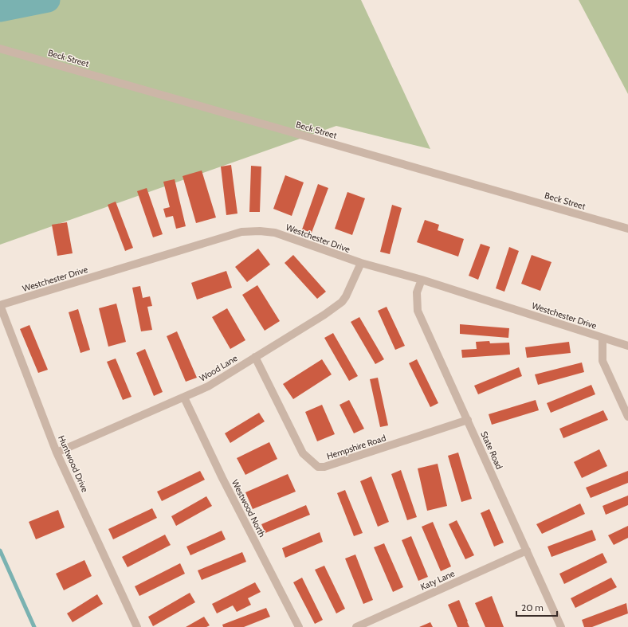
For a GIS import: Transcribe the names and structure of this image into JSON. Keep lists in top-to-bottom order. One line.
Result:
{"streets":{"street":["Beck Street","Westchester Drive","Wood Lane","Hempshire Road","State Road","Huntwood Drive","Westwood North","Katy Lane"]},"crossings":[["Westchester Drive","Wood Lane"],["Westchester Drive","State Road"],["Westchester Drive","Huntwood Drive"],["Wood Lane","Hempshire Road"],["Wood Lane","Huntwood Drive"],["Wood Lane","Westwood North"],["Hempshire Road","State Road"],["State Road","Katy Lane"]],"scale_bar":"20 m"}
